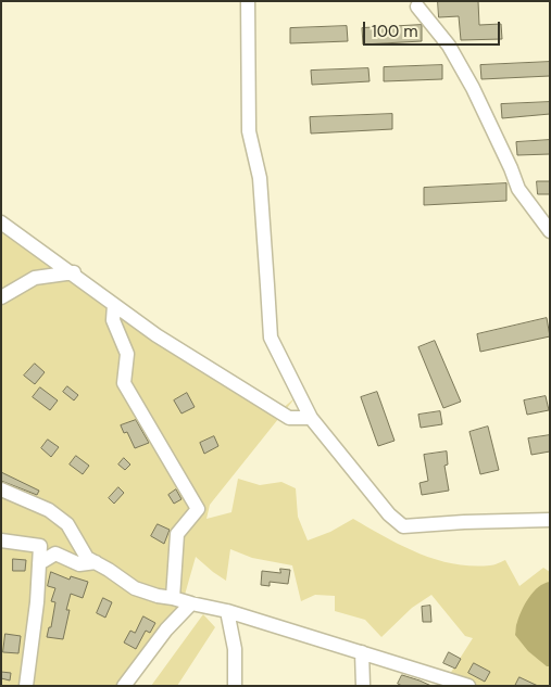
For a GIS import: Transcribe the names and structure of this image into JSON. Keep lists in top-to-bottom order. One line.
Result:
{"scale_bar":"100 m"}
